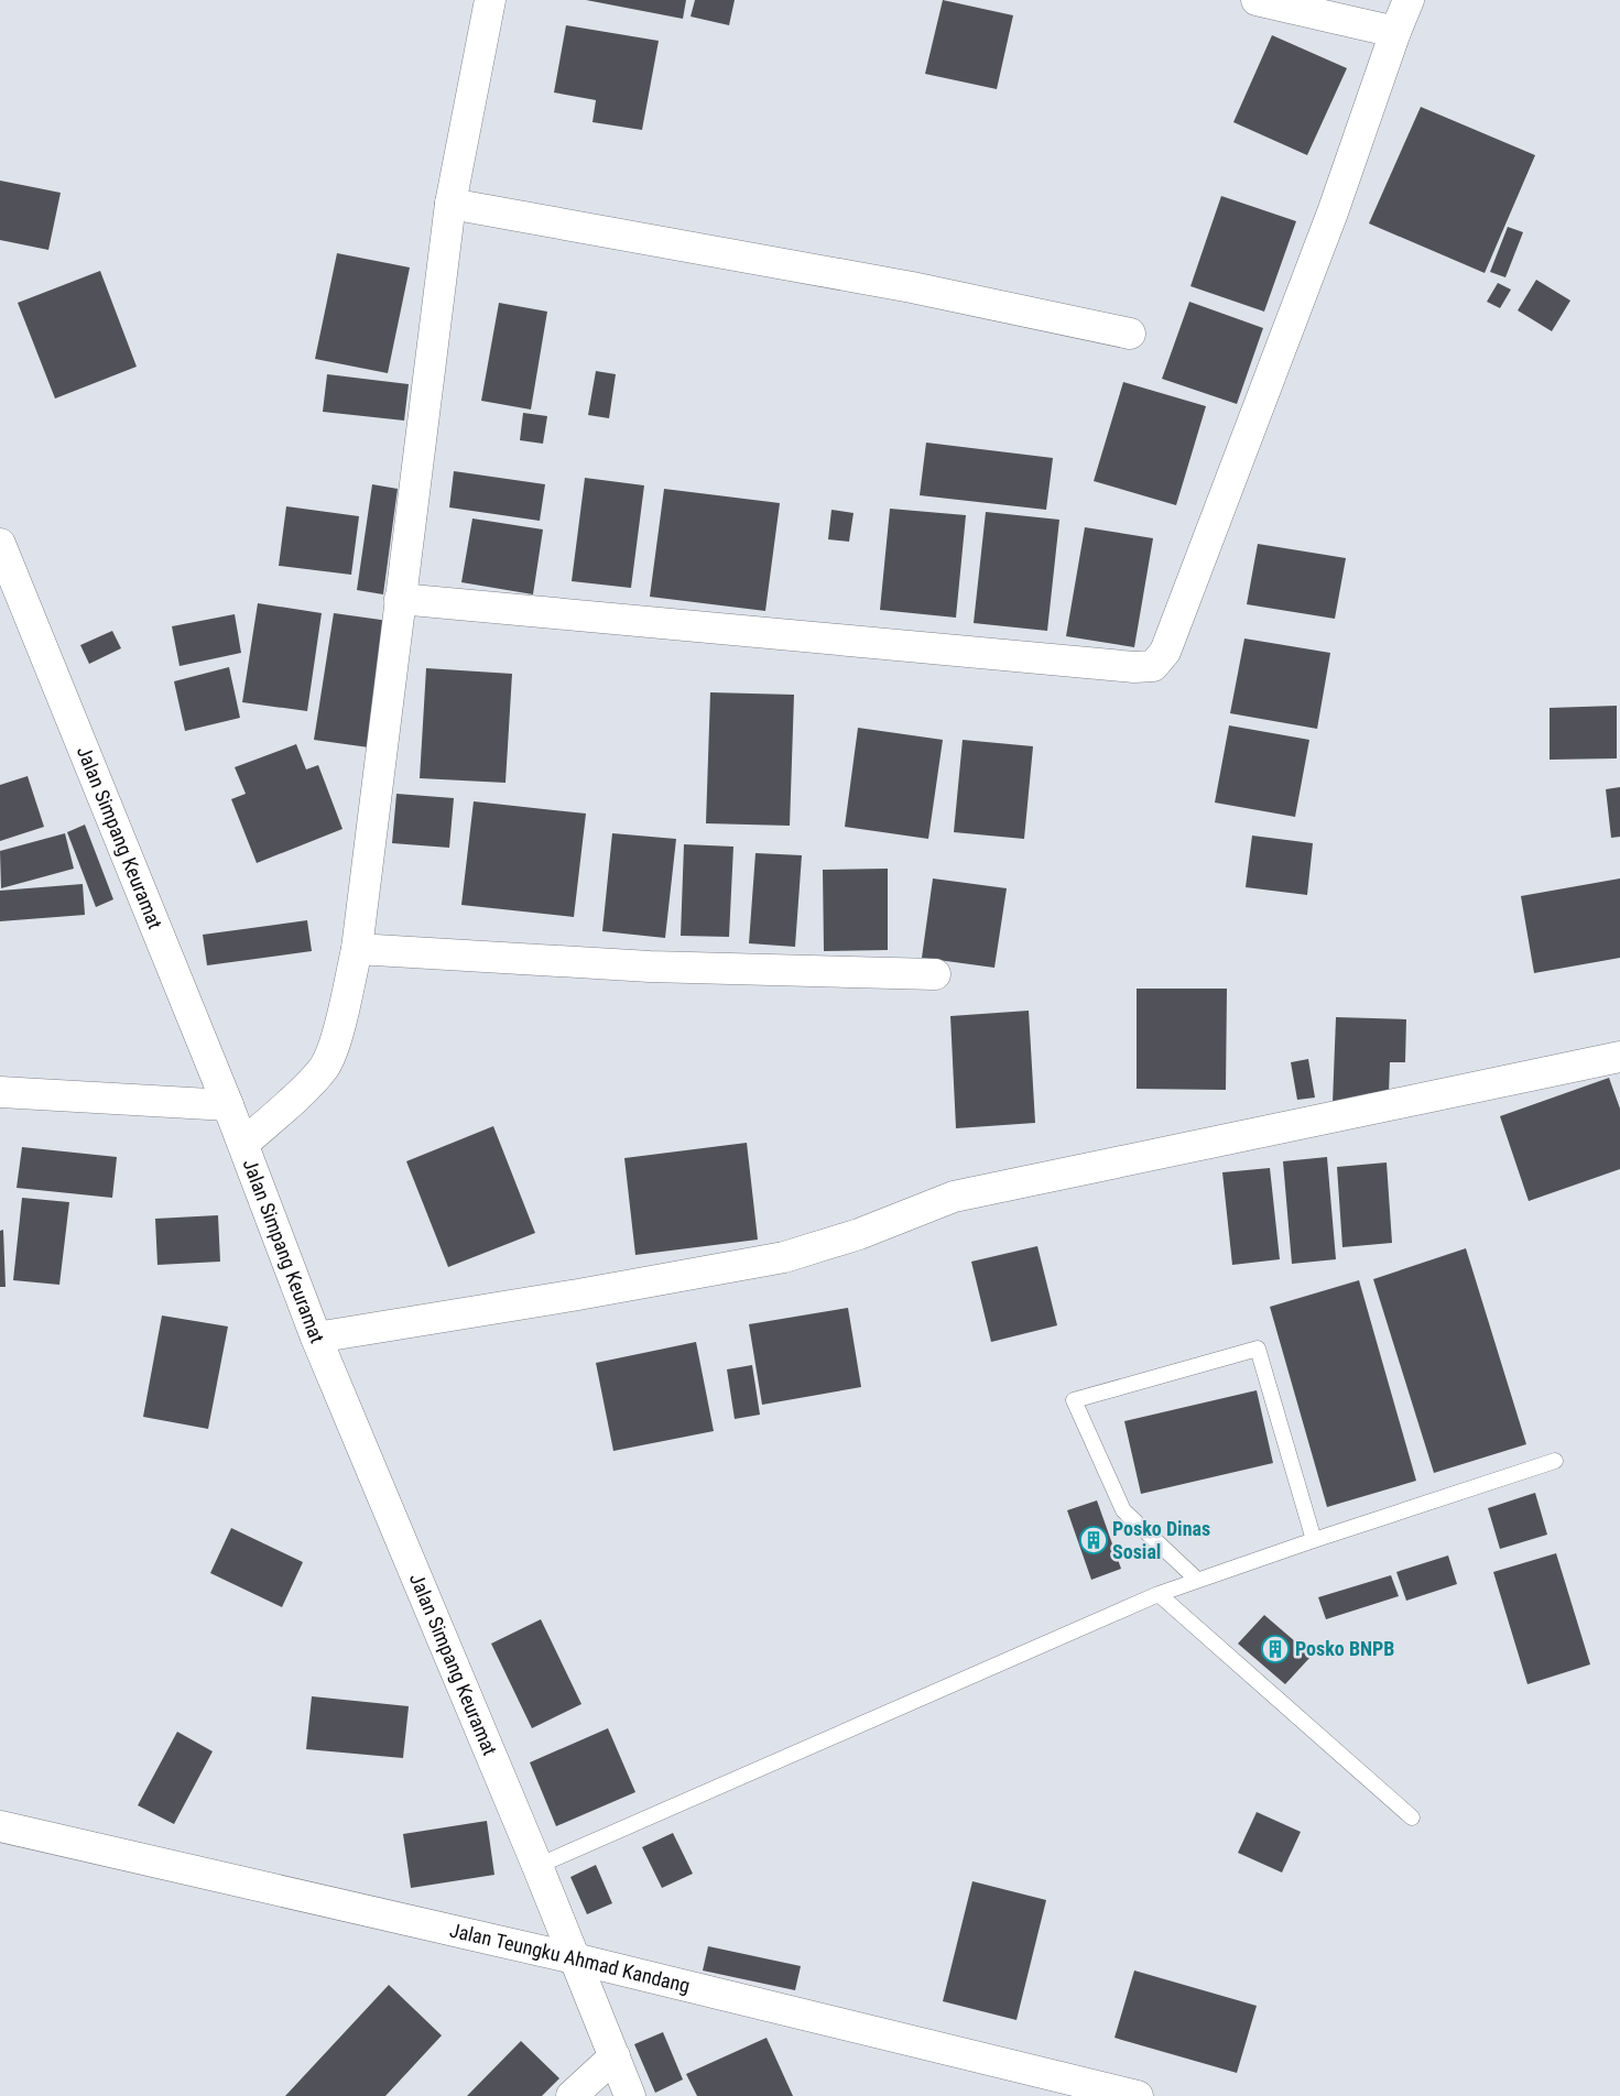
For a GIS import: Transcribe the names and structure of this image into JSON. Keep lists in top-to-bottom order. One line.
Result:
{"streets":{"street":["Jalan Simpang Keuramat","Jalan Teungku Ahmad Kandang"]},"crossings":[["Jalan Simpang Keuramat","Jalan Teungku Ahmad Kandang"]],"places":{"building":["Posko Dinas Sosial","Posko BNPB"]}}
